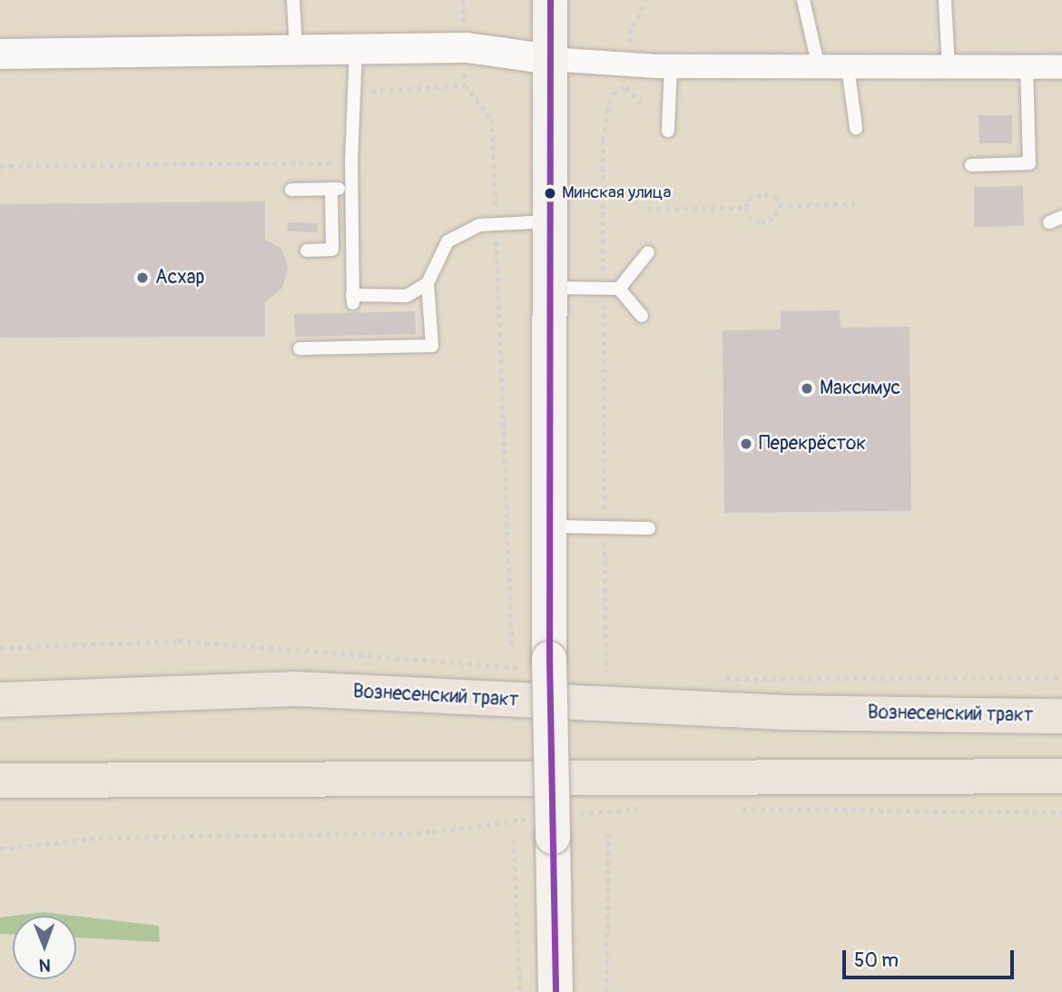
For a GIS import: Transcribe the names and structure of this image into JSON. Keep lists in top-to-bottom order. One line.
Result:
{"streets":{"main road":["Вознесенский тракт"]},"places":["Минская улица","Асхар","Максимус","Перекрёсток"],"scale_bar":"50 m","north":"bottom"}
